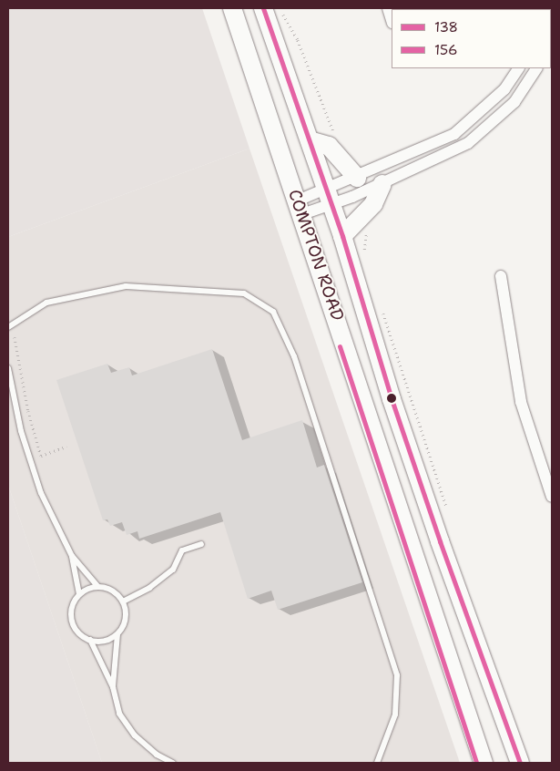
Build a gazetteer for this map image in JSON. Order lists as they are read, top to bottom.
{
  "streets": {
    "main road": ["COMPTON ROAD"]
  },
  "lines": ["transit line 138", "transit line 156"],
  "legend": ["138", "156"]
}
